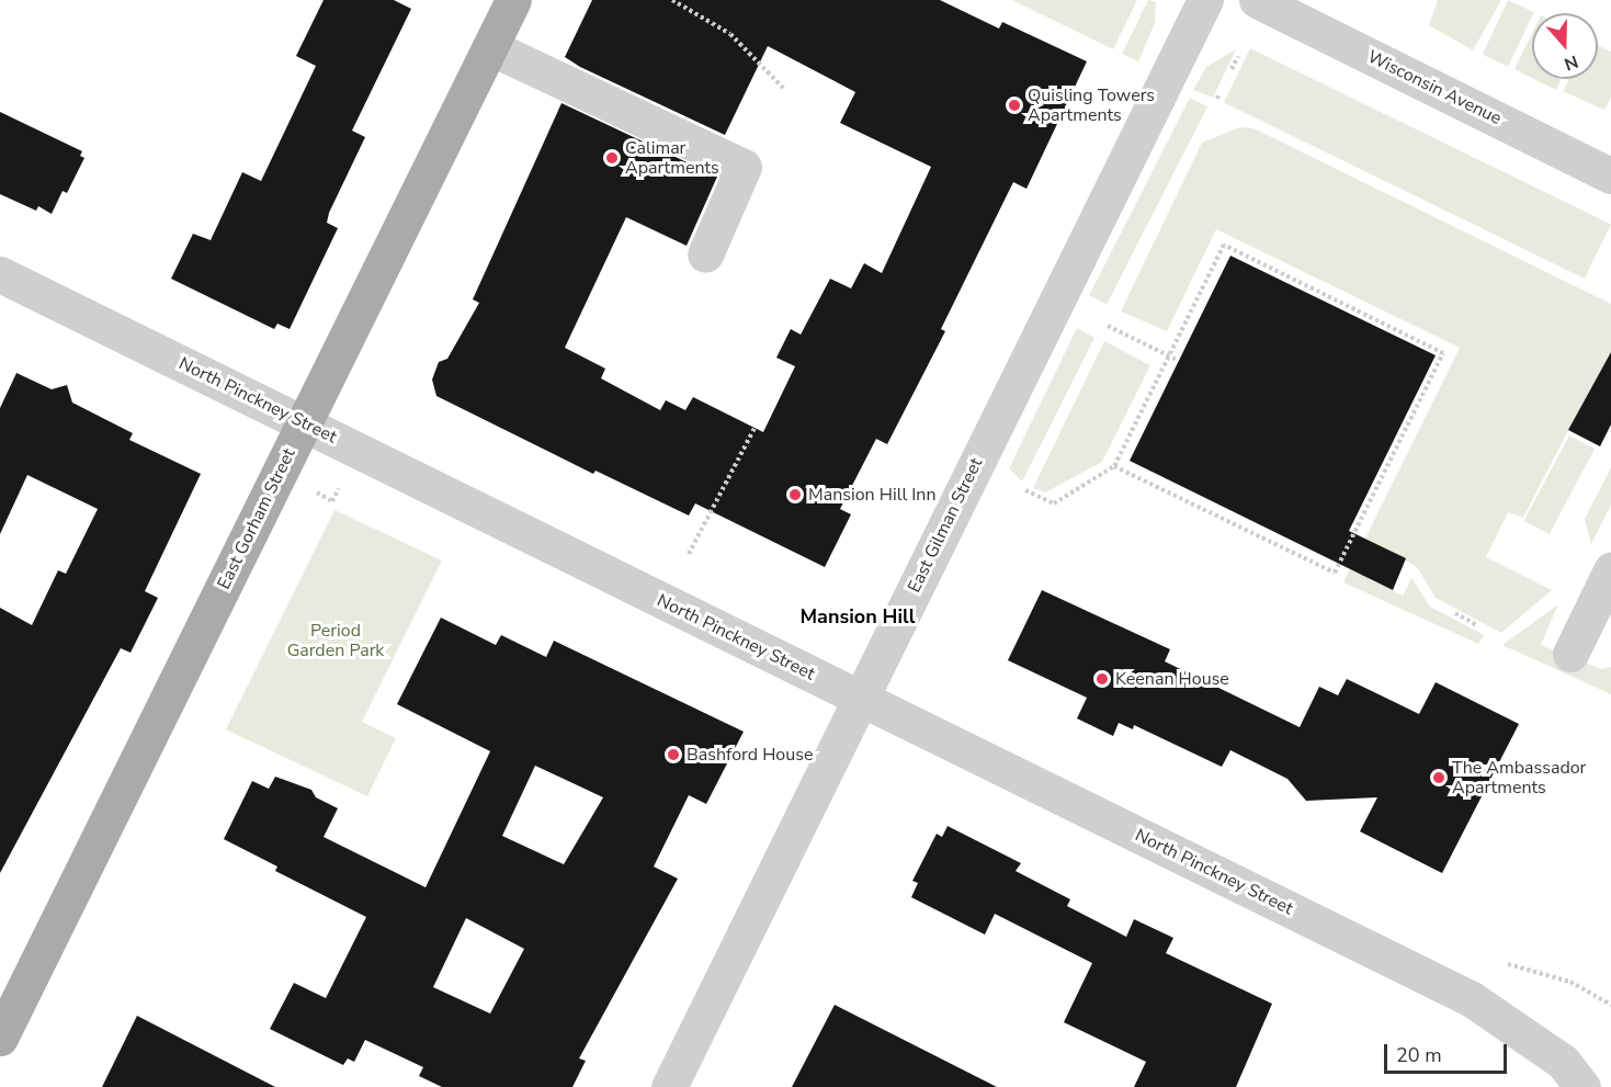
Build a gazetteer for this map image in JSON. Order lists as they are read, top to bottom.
{
  "streets": {
    "main road": ["East Gorham Street"],
    "street": ["Wisconsin Avenue", "North Pinckney Street", "East Gilman Street"]
  },
  "crossings": [
    ["North Pinckney Street", "East Gorham Street"],
    ["North Pinckney Street", "East Gilman Street"]
  ],
  "districts": ["Mansion Hill"],
  "parks": ["Period Garden Park"],
  "places": [
    "Quisling Towers Apartments",
    "Calimar Apartments",
    "Mansion Hill Inn",
    "Keenan House",
    "Bashford House",
    "The Ambassador Apartments"
  ],
  "scale_bar": "20 m",
  "north": "bottom"
}
